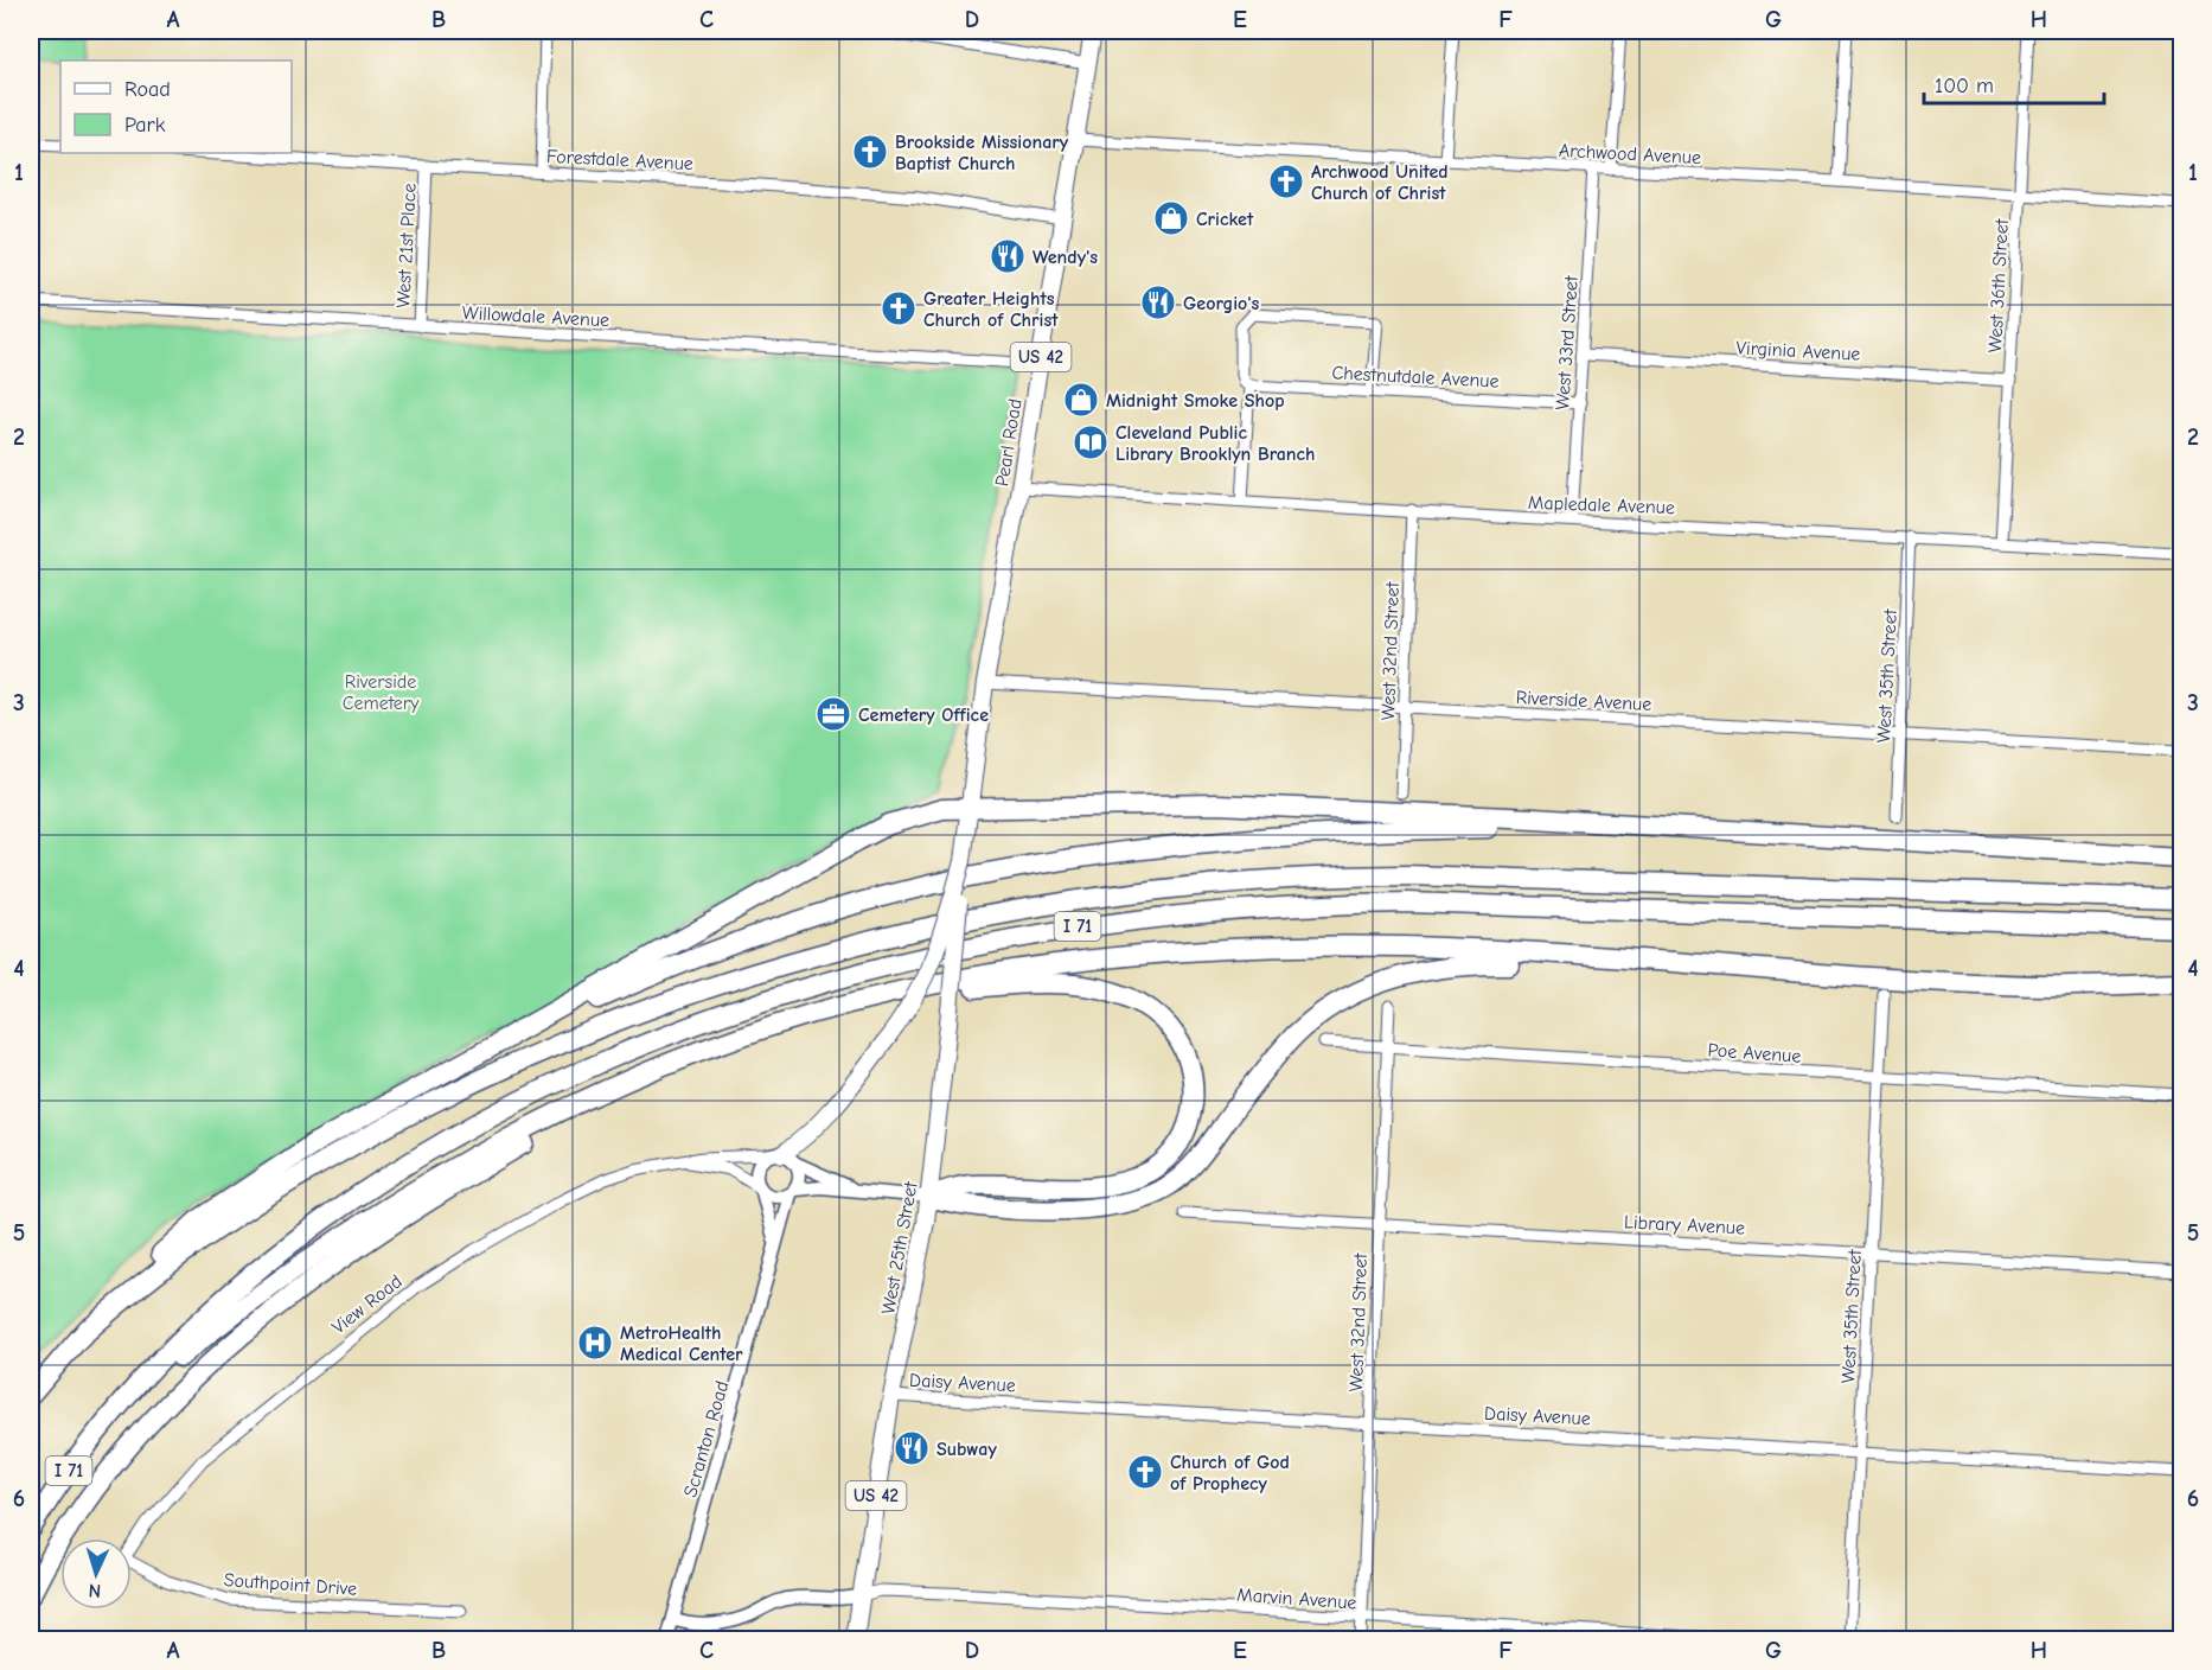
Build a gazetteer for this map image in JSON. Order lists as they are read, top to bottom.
{
  "streets": {
    "highway": ["I 71"],
    "main road": ["US 42", "Pearl Road", "West 25th Street"],
    "street": [
      "Archwood Avenue",
      "Forestdale Avenue",
      "West 21st Place",
      "West 36th Street",
      "Willowdale Avenue",
      "West 33rd Street",
      "Virginia Avenue",
      "Chestnutdale Avenue",
      "Mapledale Avenue",
      "West 32nd Street",
      "West 35th Street",
      "Riverside Avenue",
      "Poe Avenue",
      "Library Avenue",
      "View Road",
      "Daisy Avenue",
      "Scranton Road",
      "Southpoint Drive",
      "Marvin Avenue"
    ]
  },
  "crossings": [
    ["Archwood Avenue", "West 36th Street"],
    ["Archwood Avenue", "West 33rd Street"],
    ["Archwood Avenue", "Pearl Road"],
    ["Forestdale Avenue", "West 21st Place"],
    ["Forestdale Avenue", "Pearl Road"],
    ["West 21st Place", "Willowdale Avenue"],
    ["West 36th Street", "Virginia Avenue"],
    ["West 36th Street", "Mapledale Avenue"],
    ["Willowdale Avenue", "Pearl Road"],
    ["West 33rd Street", "Virginia Avenue"],
    ["West 33rd Street", "Chestnutdale Avenue"],
    ["West 33rd Street", "Mapledale Avenue"],
    ["Pearl Road", "Mapledale Avenue"],
    ["Pearl Road", "Riverside Avenue"],
    ["Pearl Road", "West 25th Street"],
    ["Mapledale Avenue", "West 32nd Street"],
    ["Mapledale Avenue", "West 35th Street"],
    ["West 32nd Street", "Riverside Avenue"],
    ["West 32nd Street", "Poe Avenue"],
    ["West 32nd Street", "Library Avenue"],
    ["West 32nd Street", "Daisy Avenue"],
    ["West 32nd Street", "Marvin Avenue"],
    ["West 35th Street", "Riverside Avenue"],
    ["West 35th Street", "Poe Avenue"],
    ["West 35th Street", "Library Avenue"],
    ["West 35th Street", "Daisy Avenue"],
    ["West 25th Street", "Daisy Avenue"],
    ["West 25th Street", "Marvin Avenue"],
    ["View Road", "Scranton Road"]
  ],
  "parks": ["Riverside Cemetery"],
  "places": {
    "church": [
      "Brookside Missionary Baptist Church",
      "Archwood United Church of Christ",
      "Greater Heights Church of Christ",
      "Church of God of Prophecy"
    ],
    "shop": ["Cricket", "Midnight Smoke Shop"],
    "restaurant": ["Wendy's", "Georgio's", "Subway"],
    "library": ["Cleveland Public Library Brooklyn Branch"],
    "office": ["Cemetery Office"],
    "hospital": ["MetroHealth Medical Center"]
  },
  "legend": ["Road", "Park"],
  "scale_bar": "100 m",
  "north": "bottom",
  "grid": {
    "columns": [
      "A",
      "B",
      "C",
      "D",
      "E",
      "F",
      "G",
      "H"
    ],
    "rows": [
      "1",
      "2",
      "3",
      "4",
      "5",
      "6"
    ]
  }
}
